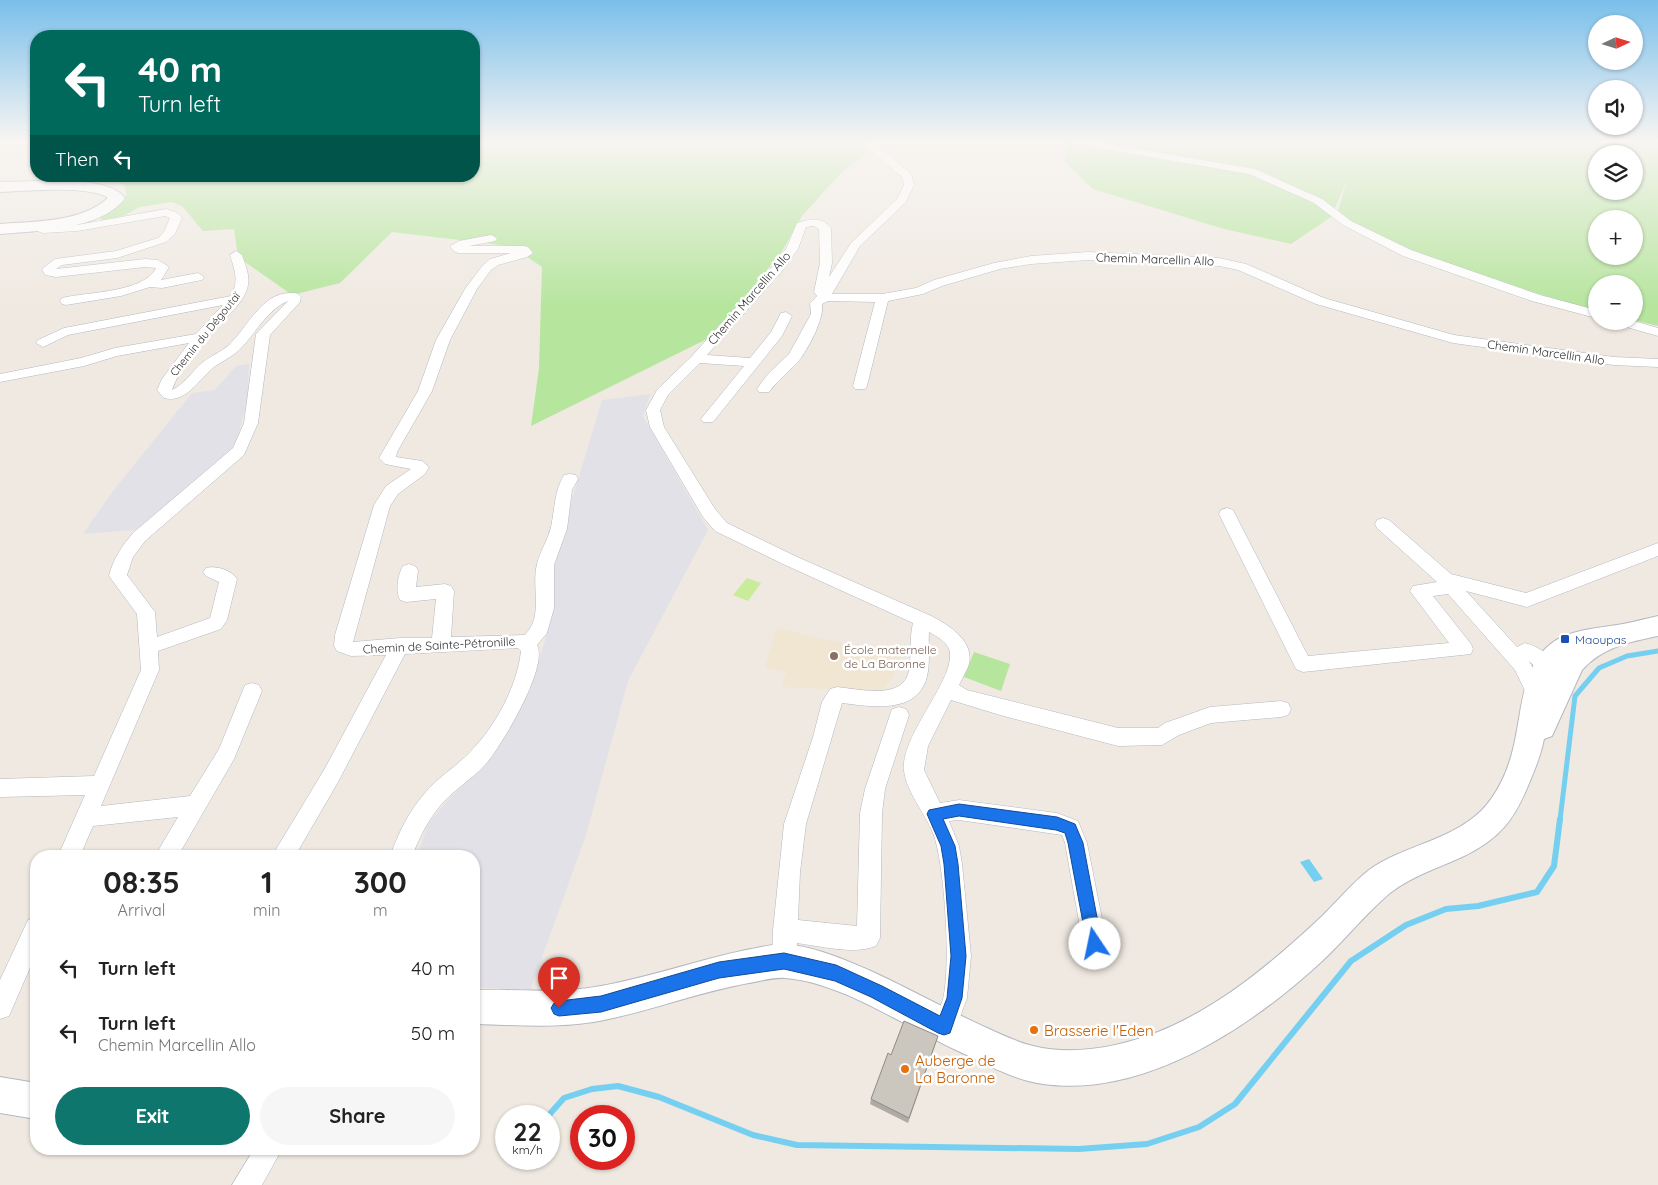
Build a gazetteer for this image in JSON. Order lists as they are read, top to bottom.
{
  "streets": {
    "street": ["Chemin Marcellin Allo", "Chemin du Dégoutaï", "Chemin de Sainte-Pétronille"]
  },
  "places": {
    "transit": ["Maoupas"],
    "other": ["École maternelle de La Baronne", "Brasserie l'Eden", "Auberge de La Baronne"]
  },
  "north": "right",
  "page": {
    "map_buttons": ["+", "−"],
    "turn": ["40 m", "Turn left"],
    "then": "Then",
    "eta": [
      "08:35",
      "Arrival",
      "1",
      "min",
      "300",
      "m"
    ],
    "list": [
      {
        "name": "Turn left",
        "value": "40 m"
      },
      {
        "name": "Turn left",
        "note": "Chemin Marcellin Allo",
        "value": "50 m"
      }
    ],
    "buttons": ["Exit", "Share"],
    "speed": "22 km/h",
    "limit": "30"
  }
}
